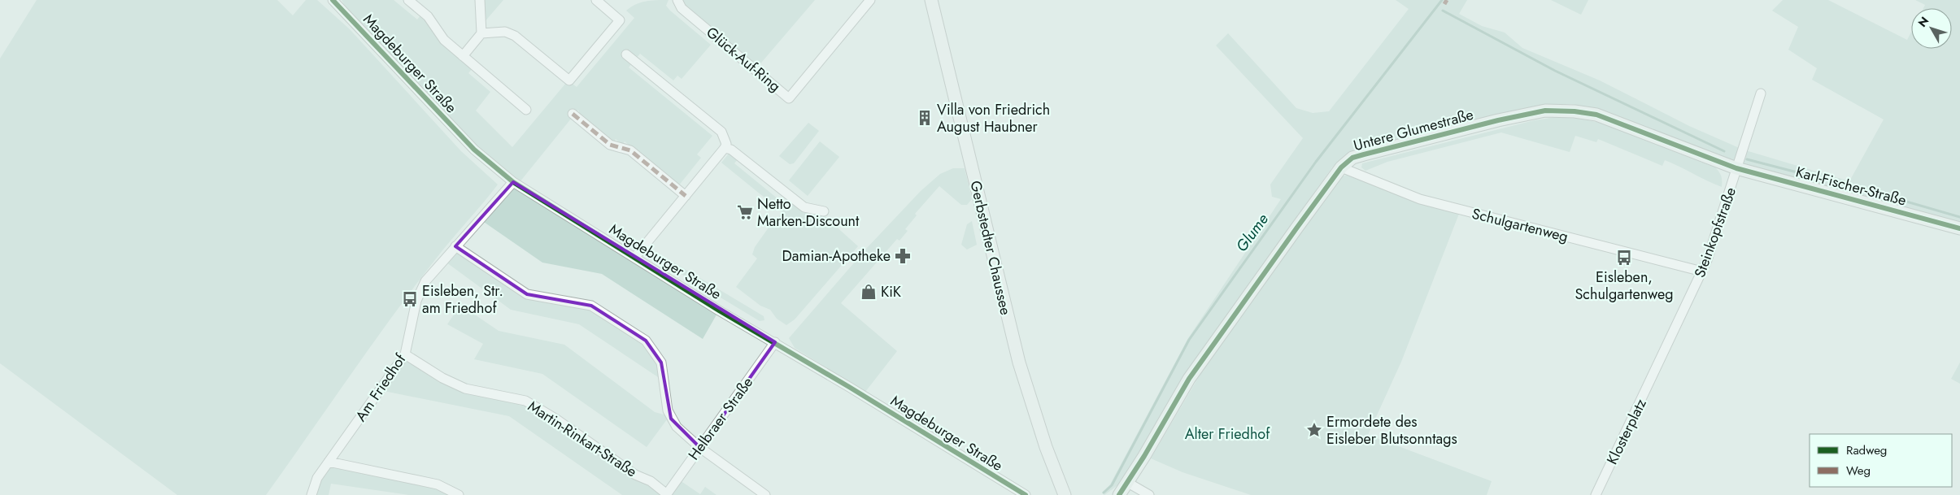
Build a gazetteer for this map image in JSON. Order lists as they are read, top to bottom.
{
  "streets": {
    "street": [
      "Glück-Auf-Ring",
      "Magdeburger Straße",
      "Untere Glumestraße",
      "Karl-Fischer-Straße",
      "Schulgartenweg",
      "Steinkopfstraße",
      "Gerbstedter Chaussee",
      "Am Friedhof",
      "Helbraer Straße",
      "Klosterplatz",
      "Martin-Rinkart-Straße"
    ]
  },
  "crossings": [
    ["Magdeburger Straße", "Am Friedhof"],
    ["Magdeburger Straße", "Helbraer Straße"],
    ["Untere Glumestraße", "Karl-Fischer-Straße"],
    ["Untere Glumestraße", "Schulgartenweg"],
    ["Untere Glumestraße", "Steinkopfstraße"],
    ["Karl-Fischer-Straße", "Steinkopfstraße"],
    ["Schulgartenweg", "Steinkopfstraße"],
    ["Steinkopfstraße", "Klosterplatz"],
    ["Am Friedhof", "Martin-Rinkart-Straße"],
    ["Helbraer Straße", "Martin-Rinkart-Straße"]
  ],
  "water": ["Glume"],
  "parks": ["Alter Friedhof"],
  "places": {
    "building": ["Villa von Friedrich August Haubner"],
    "supermarket": ["Netto Marken-Discount"],
    "pharmacy": ["Damian-Apotheke"],
    "bus stop": ["Eisleben, Schulgartenweg", "Eisleben, Str. am Friedhof"],
    "shop": ["KiK"],
    "place": ["Ermordete des Eisleber Blutsonntags"]
  },
  "legend": ["Radweg", "Weg"],
  "north": "top left"
}
